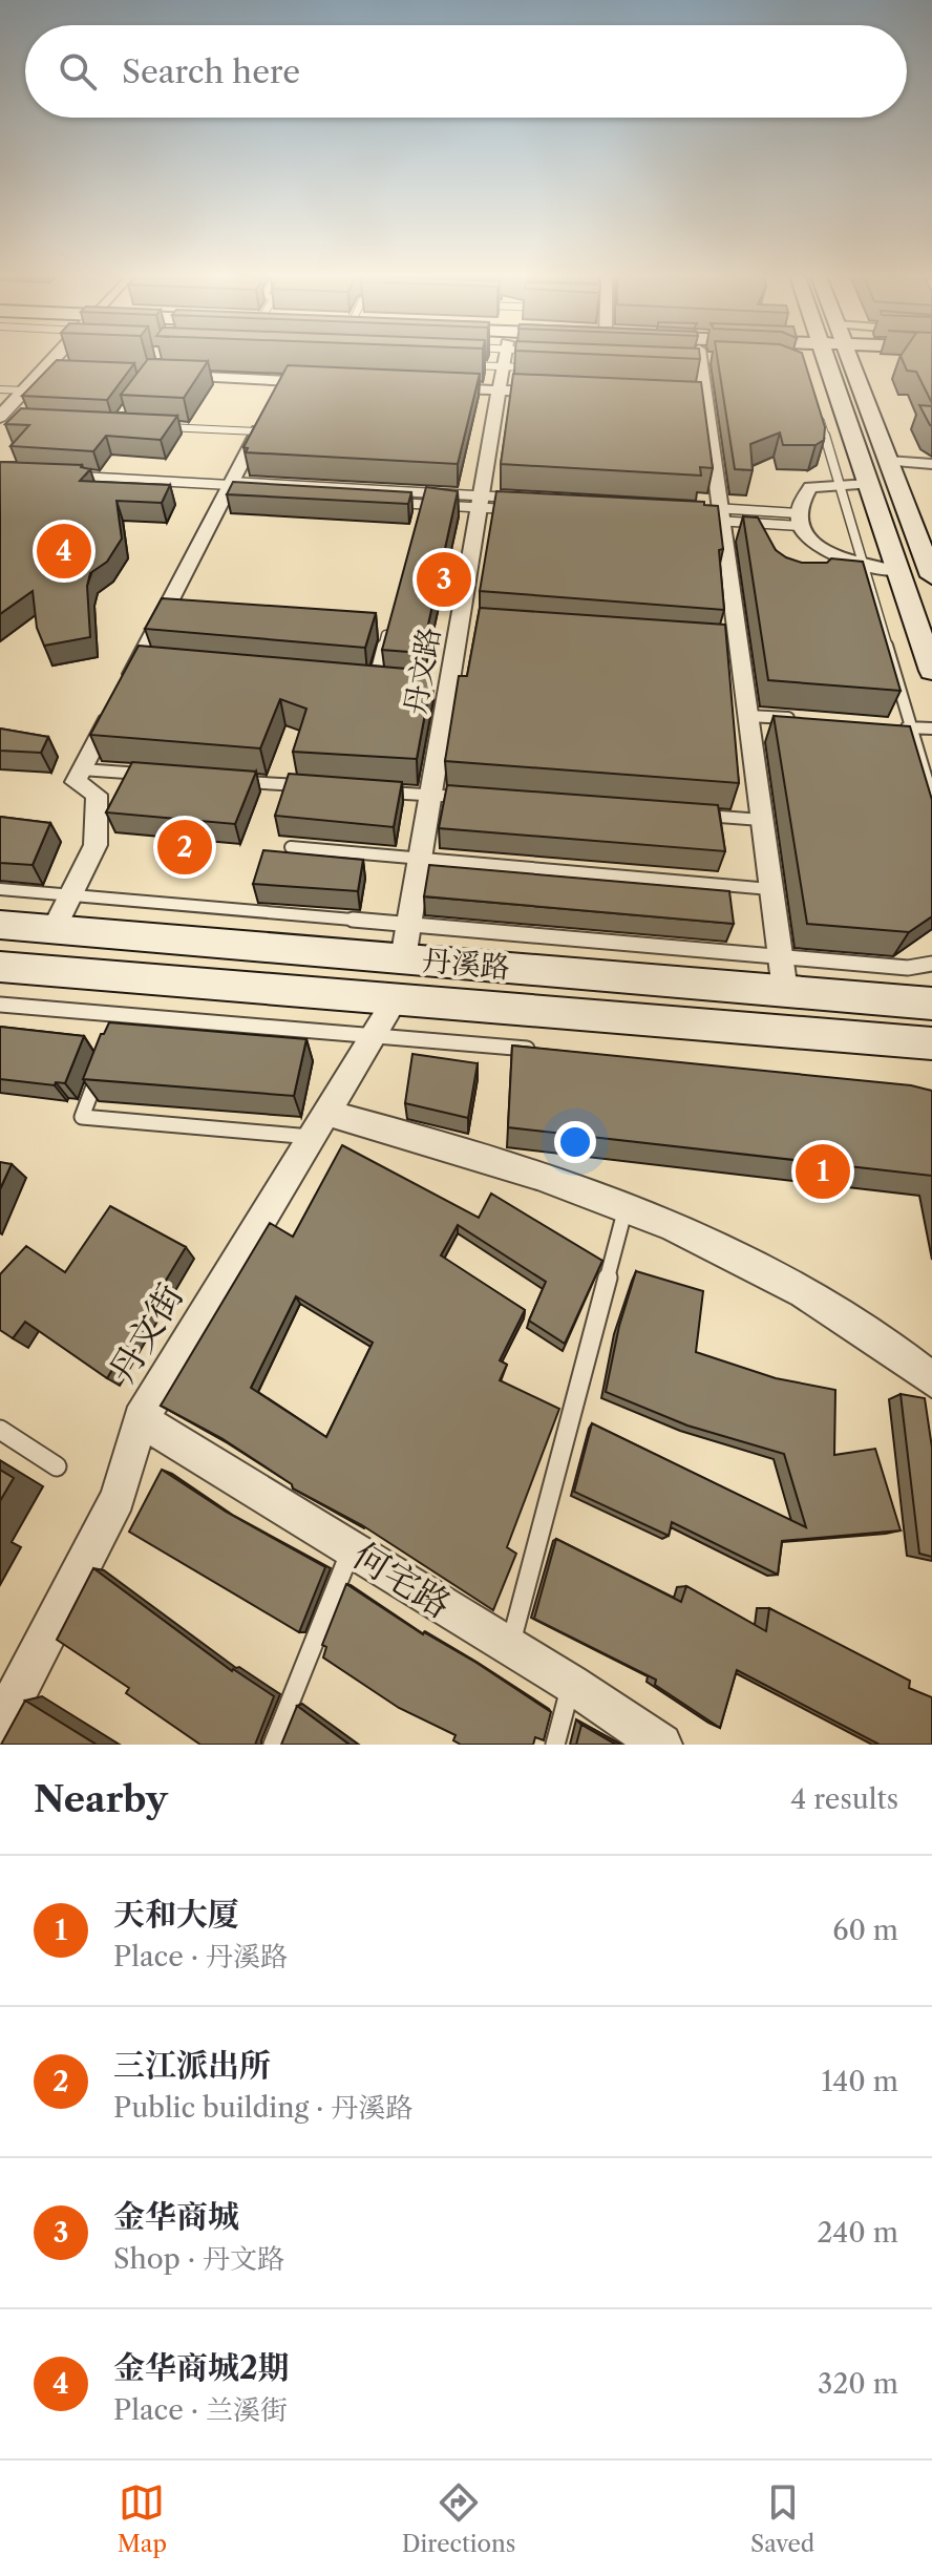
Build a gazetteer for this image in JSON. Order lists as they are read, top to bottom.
{
  "streets": {
    "main road": ["丹溪路"],
    "street": ["丹文路", "丹文街", "何宅路"]
  },
  "crossings": [
    ["丹文路", "丹溪路"],
    ["丹溪路", "丹文街"],
    ["丹文街", "何宅路"]
  ],
  "page": {
    "search": "Search here",
    "pins": [
      "4",
      "3",
      "2",
      "1"
    ],
    "heading": ["Nearby", "4 results"],
    "list": [
      {
        "mark": "1",
        "name": "天和大厦",
        "note": "Place · 丹溪路",
        "value": "60 m"
      },
      {
        "mark": "2",
        "name": "三江派出所",
        "note": "Public building · 丹溪路",
        "value": "140 m"
      },
      {
        "mark": "3",
        "name": "金华商城",
        "note": "Shop · 丹文路",
        "value": "240 m"
      },
      {
        "mark": "4",
        "name": "金华商城2期",
        "note": "Place · 兰溪街",
        "value": "320 m"
      }
    ],
    "nav": ["Map", "Directions", "Saved"]
  }
}
